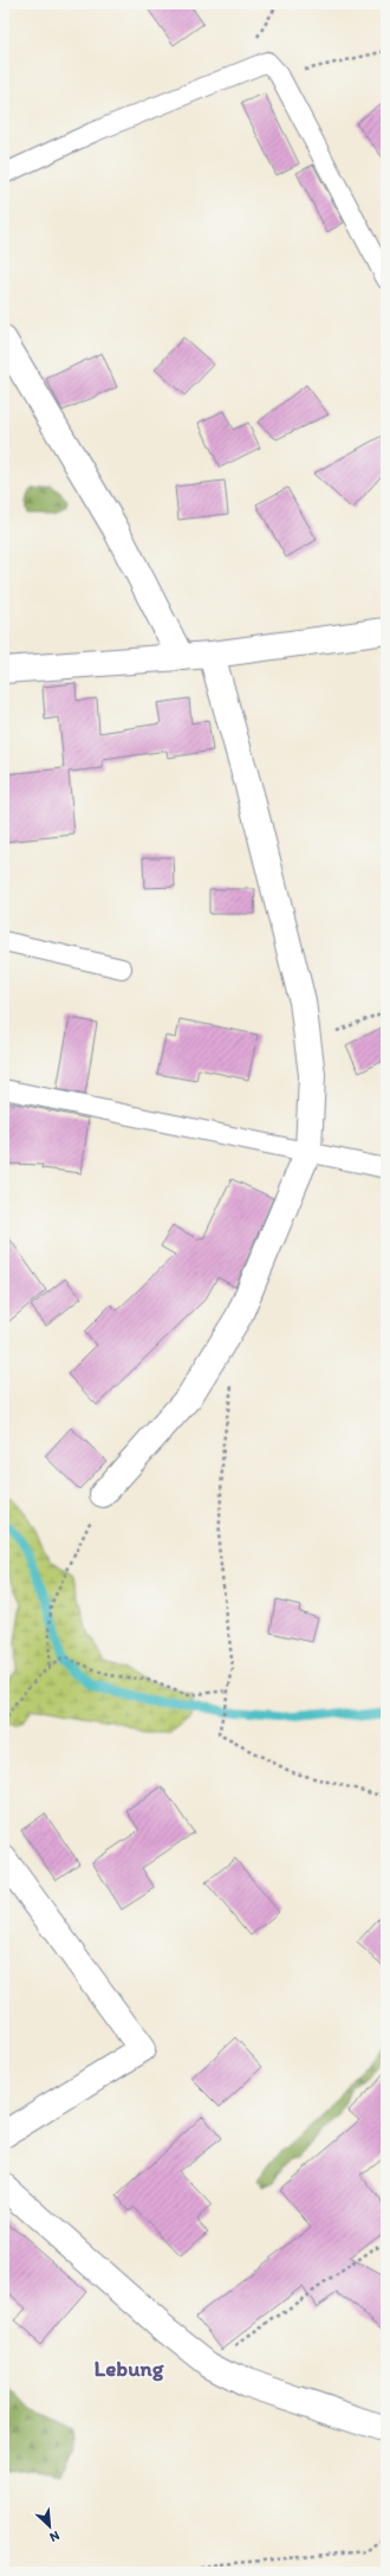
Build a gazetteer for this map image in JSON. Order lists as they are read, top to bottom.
{
  "districts": ["Lebung"],
  "north": "bottom right"
}
